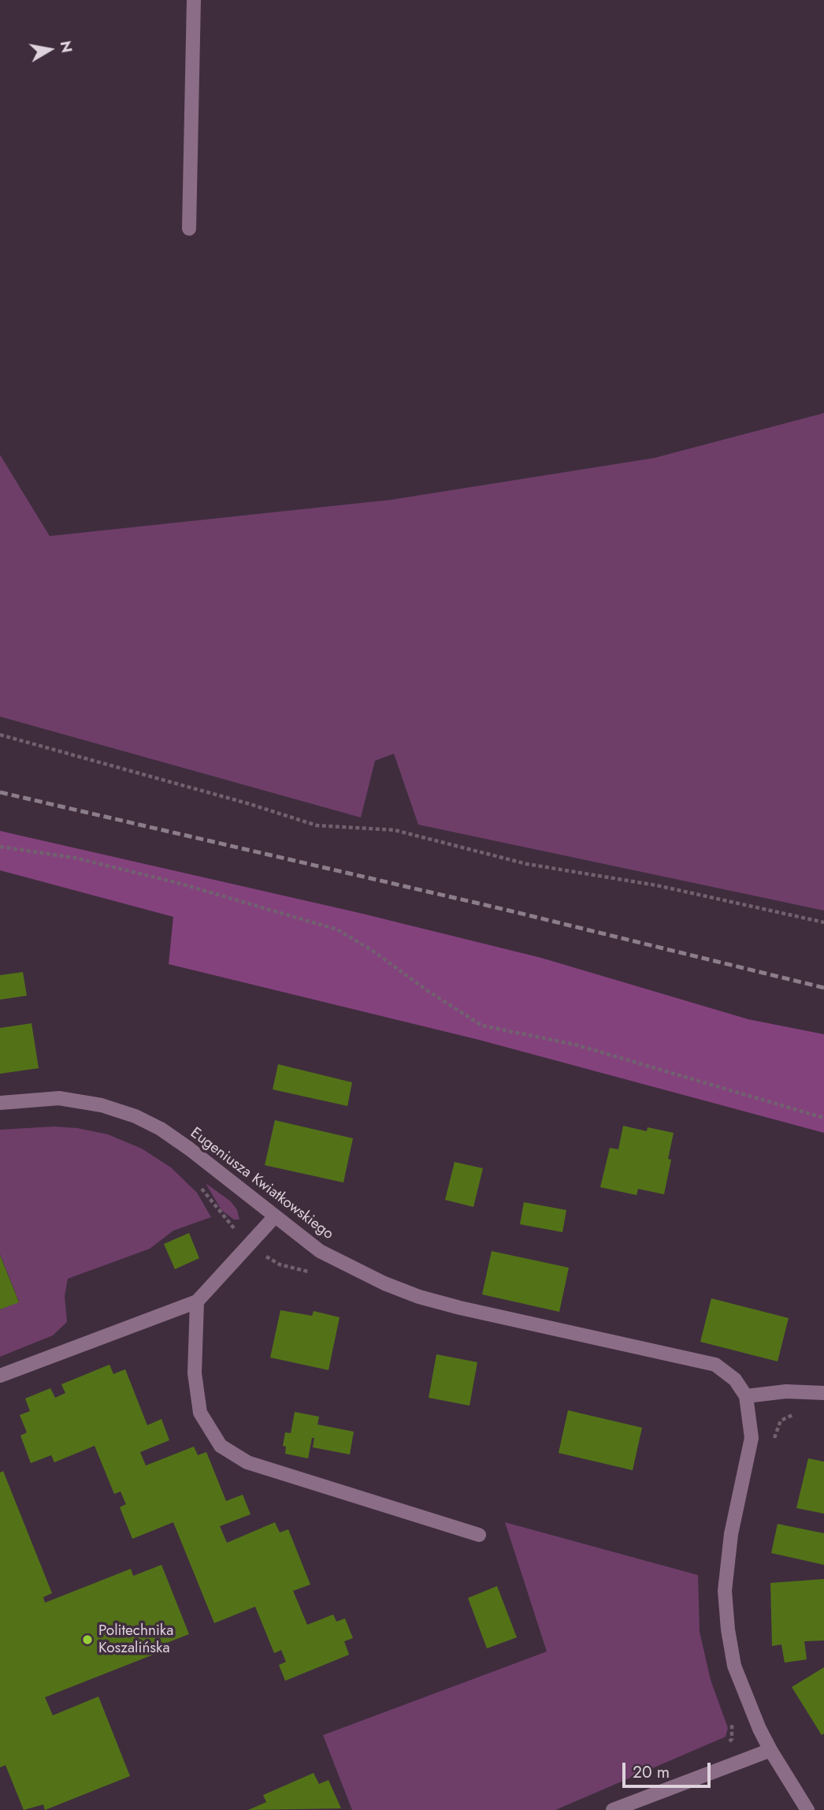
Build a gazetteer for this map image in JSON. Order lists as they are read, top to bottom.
{
  "streets": {
    "street": ["Eugeniusza Kwiatkowskiego"]
  },
  "places": ["Politechnika Koszalińska"],
  "scale_bar": "20 m",
  "north": "right"
}
